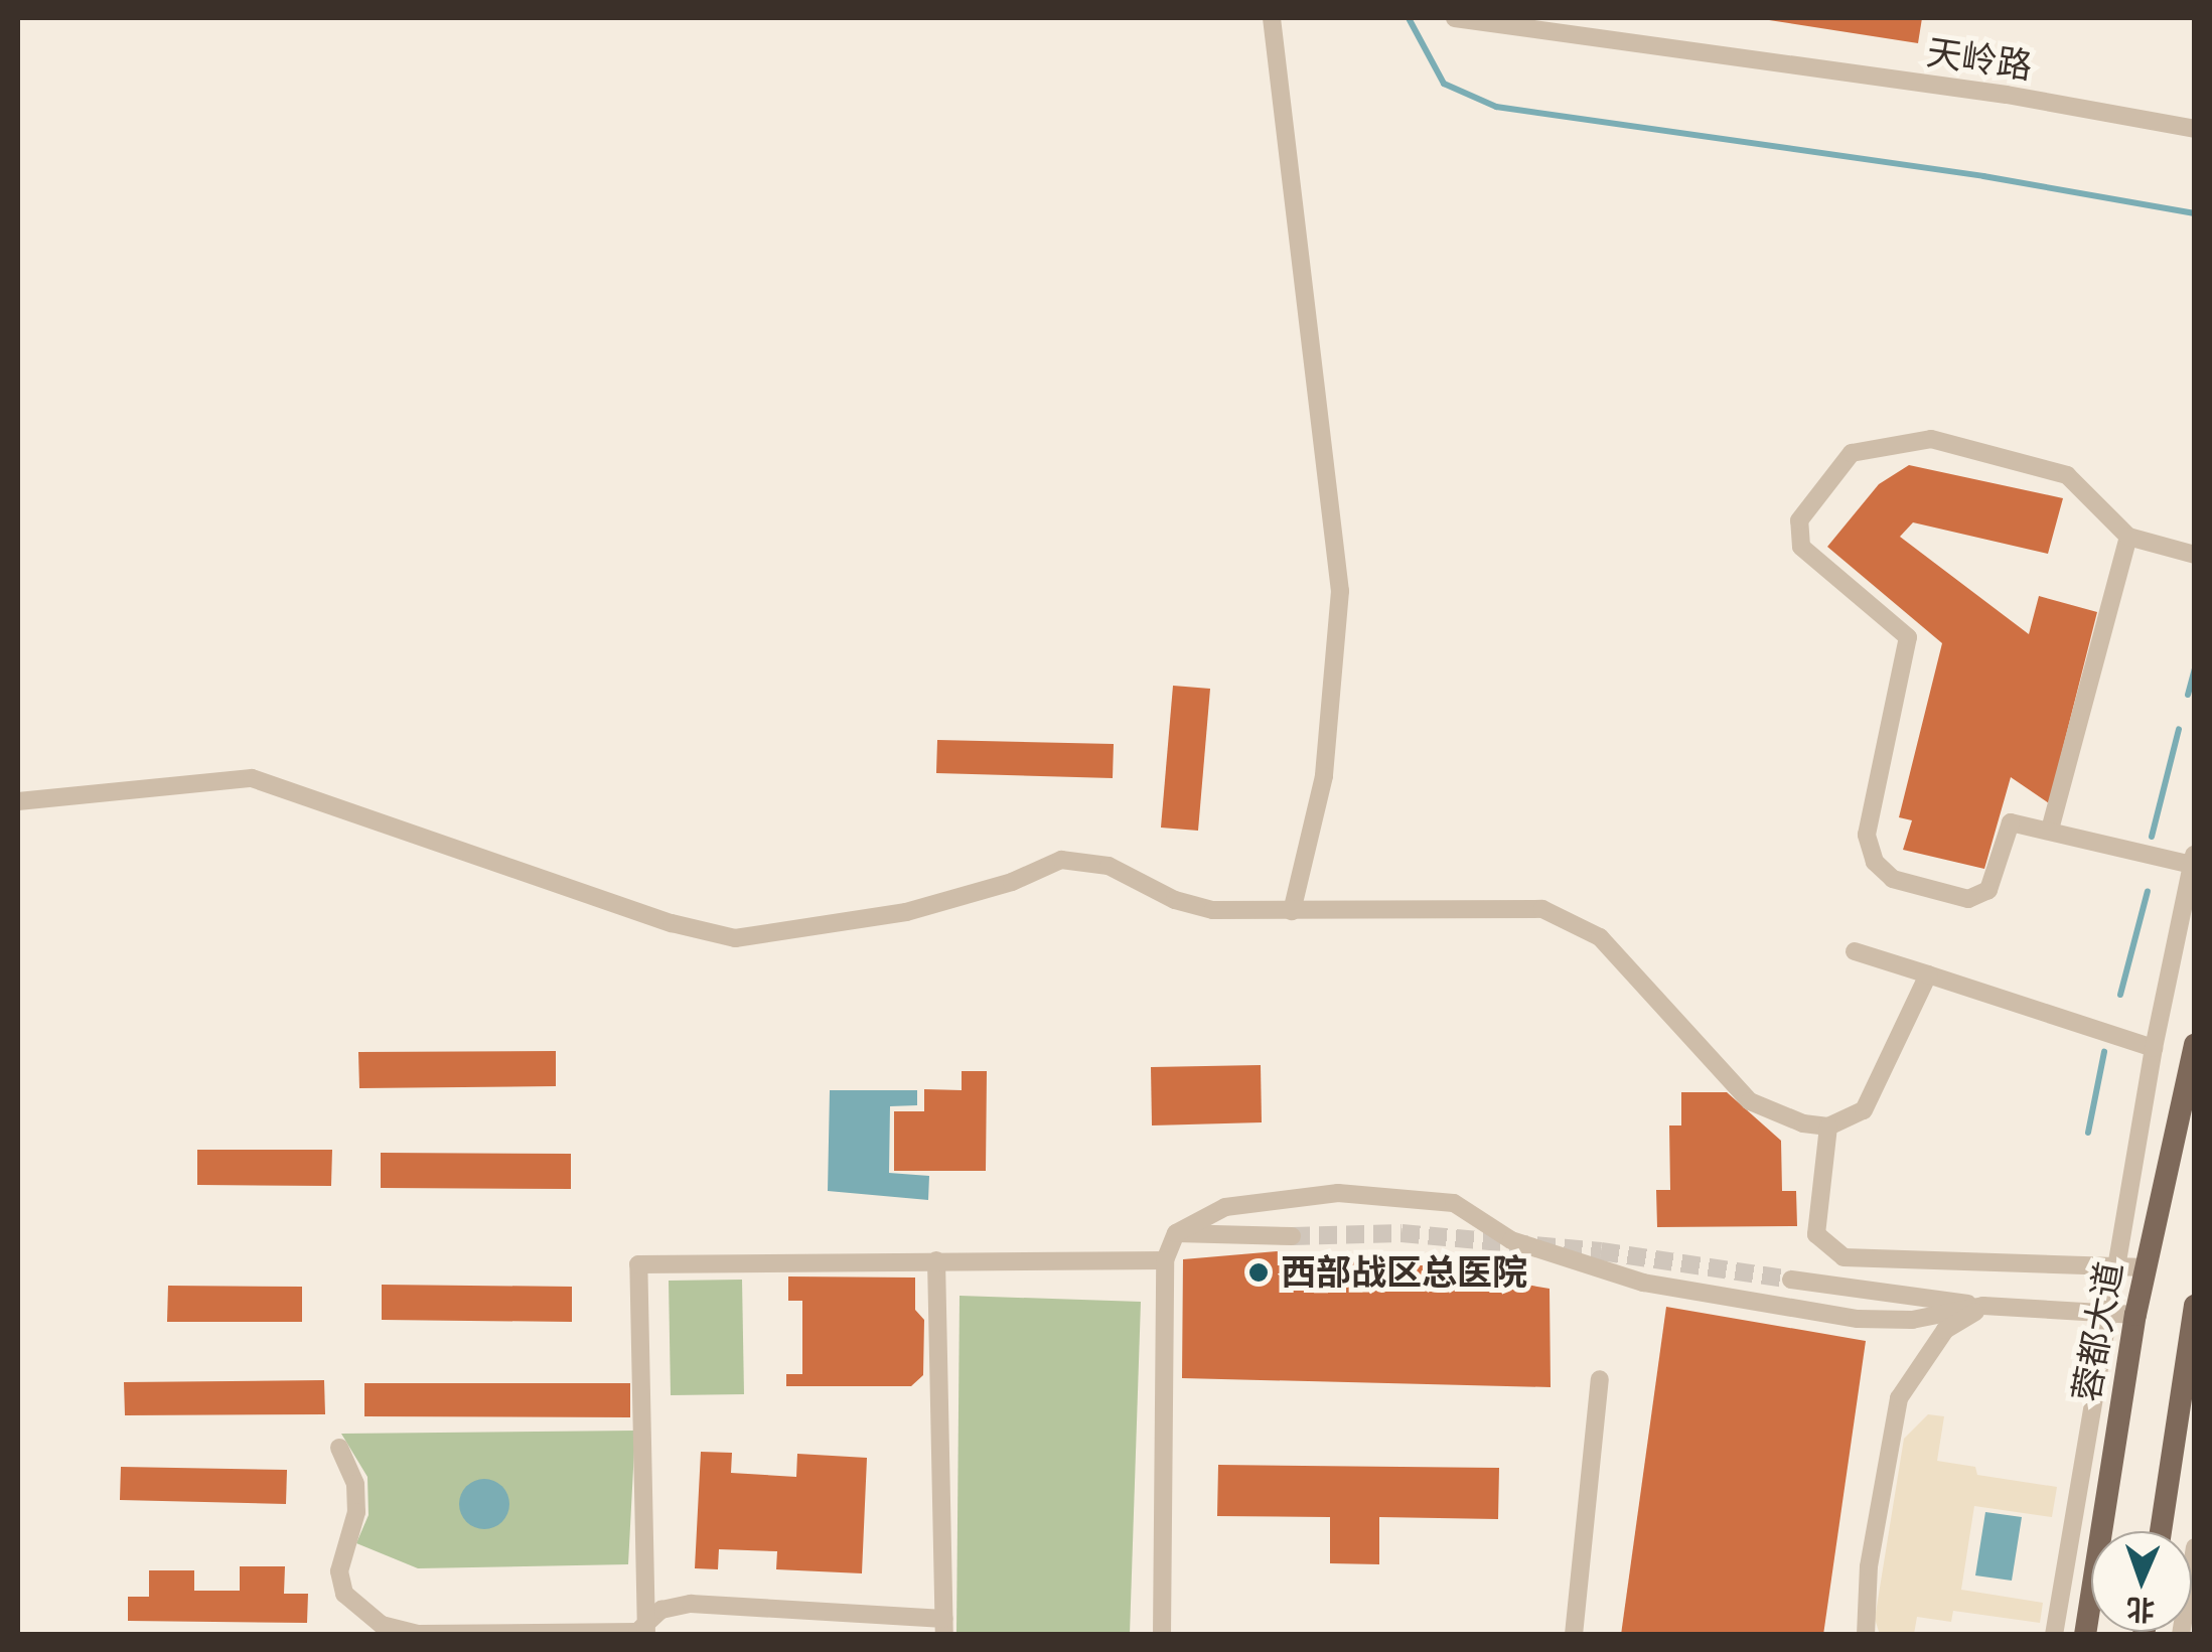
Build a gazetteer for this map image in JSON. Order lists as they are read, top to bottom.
{
  "streets": {
    "main road": ["蓉都大道"],
    "street": ["天岭路"]
  },
  "places": ["西部战区总医院"],
  "north": "bottom"
}
